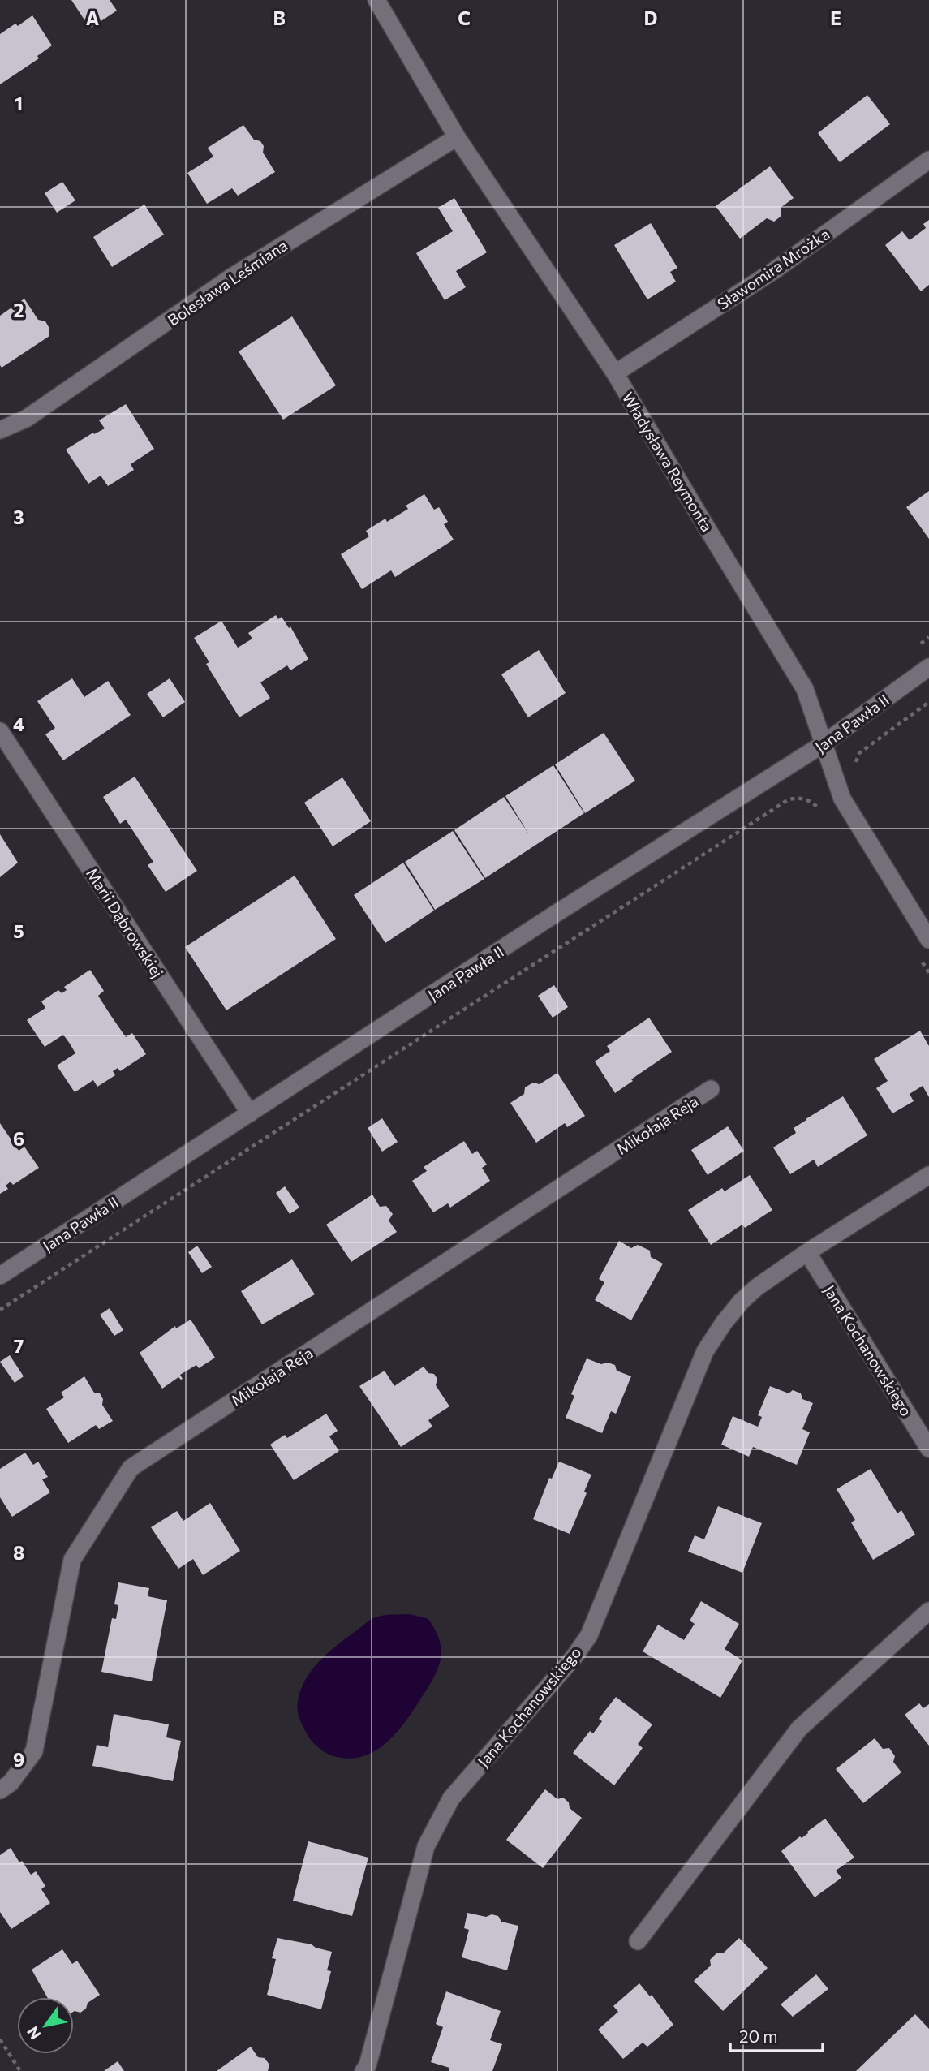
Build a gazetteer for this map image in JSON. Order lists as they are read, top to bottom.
{
  "streets": {
    "street": [
      "Sławomira Mrożka",
      "Bolesława Leśmiana",
      "Władysława Reymonta",
      "Jana Pawła II",
      "Marii Dąbrowskiej",
      "Mikołaja Reja",
      "Jana Kochanowskiego"
    ]
  },
  "crossings": [
    ["Sławomira Mrożka", "Władysława Reymonta"],
    ["Bolesława Leśmiana", "Władysława Reymonta"],
    ["Władysława Reymonta", "Jana Pawła II"],
    ["Jana Pawła II", "Marii Dąbrowskiej"]
  ],
  "scale_bar": "20 m",
  "north": "bottom left",
  "grid": {
    "columns": [
      "A",
      "B",
      "C",
      "D",
      "E"
    ],
    "rows": [
      "1",
      "2",
      "3",
      "4",
      "5",
      "6",
      "7",
      "8",
      "9"
    ]
  }
}
